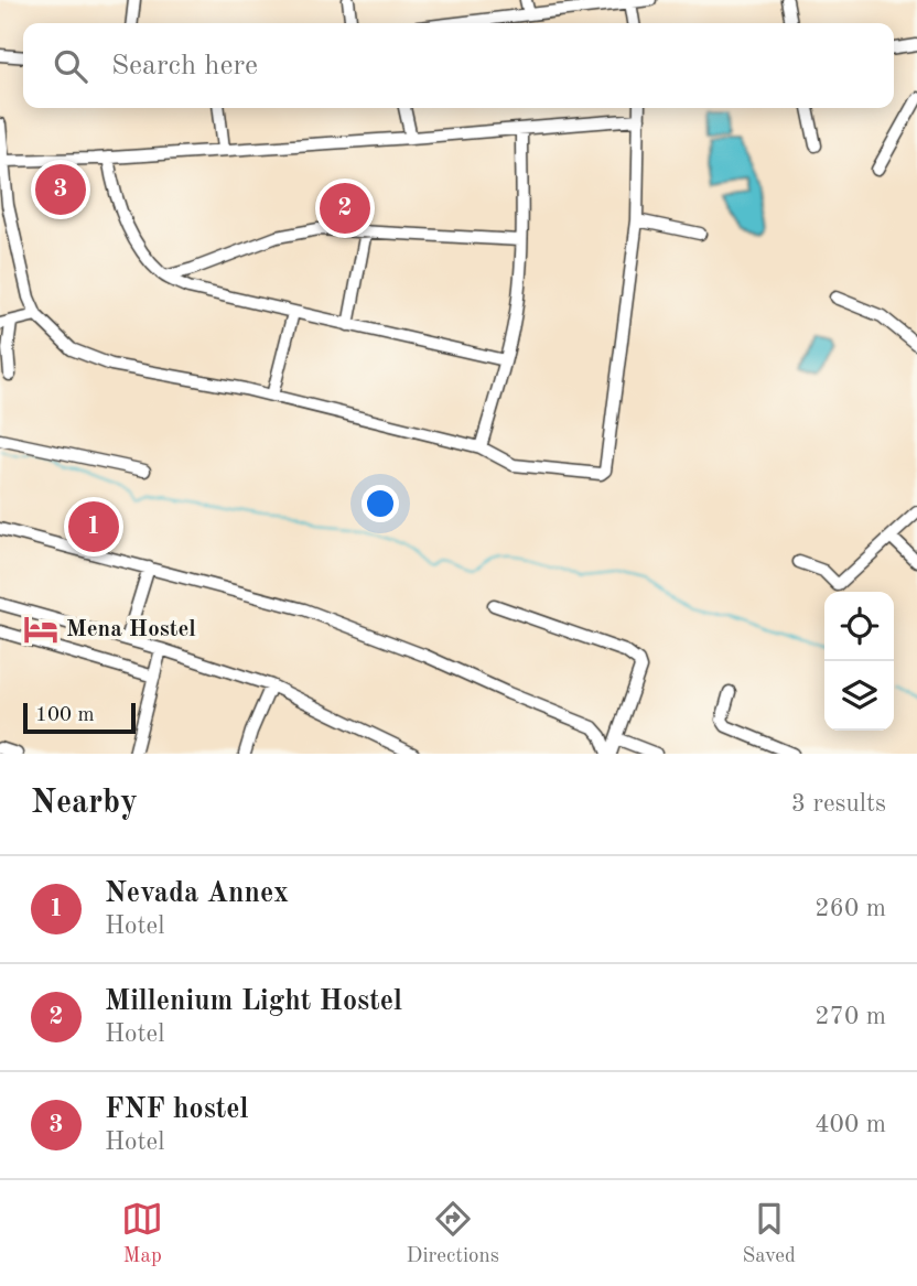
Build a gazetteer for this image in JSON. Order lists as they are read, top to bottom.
{
  "places": {
    "hotel": ["Mena Hostel"]
  },
  "scale_bar": "100 m",
  "page": {
    "search": "Search here",
    "pins": ["3", "2", "1"],
    "scale": "100 m",
    "heading": ["Nearby", "3 results"],
    "list": [
      {
        "mark": "1",
        "name": "Nevada Annex",
        "note": "Hotel",
        "value": "260 m"
      },
      {
        "mark": "2",
        "name": "Millenium Light Hostel",
        "note": "Hotel",
        "value": "270 m"
      },
      {
        "mark": "3",
        "name": "FNF hostel",
        "note": "Hotel",
        "value": "400 m"
      }
    ],
    "nav": ["Map", "Directions", "Saved"]
  }
}
